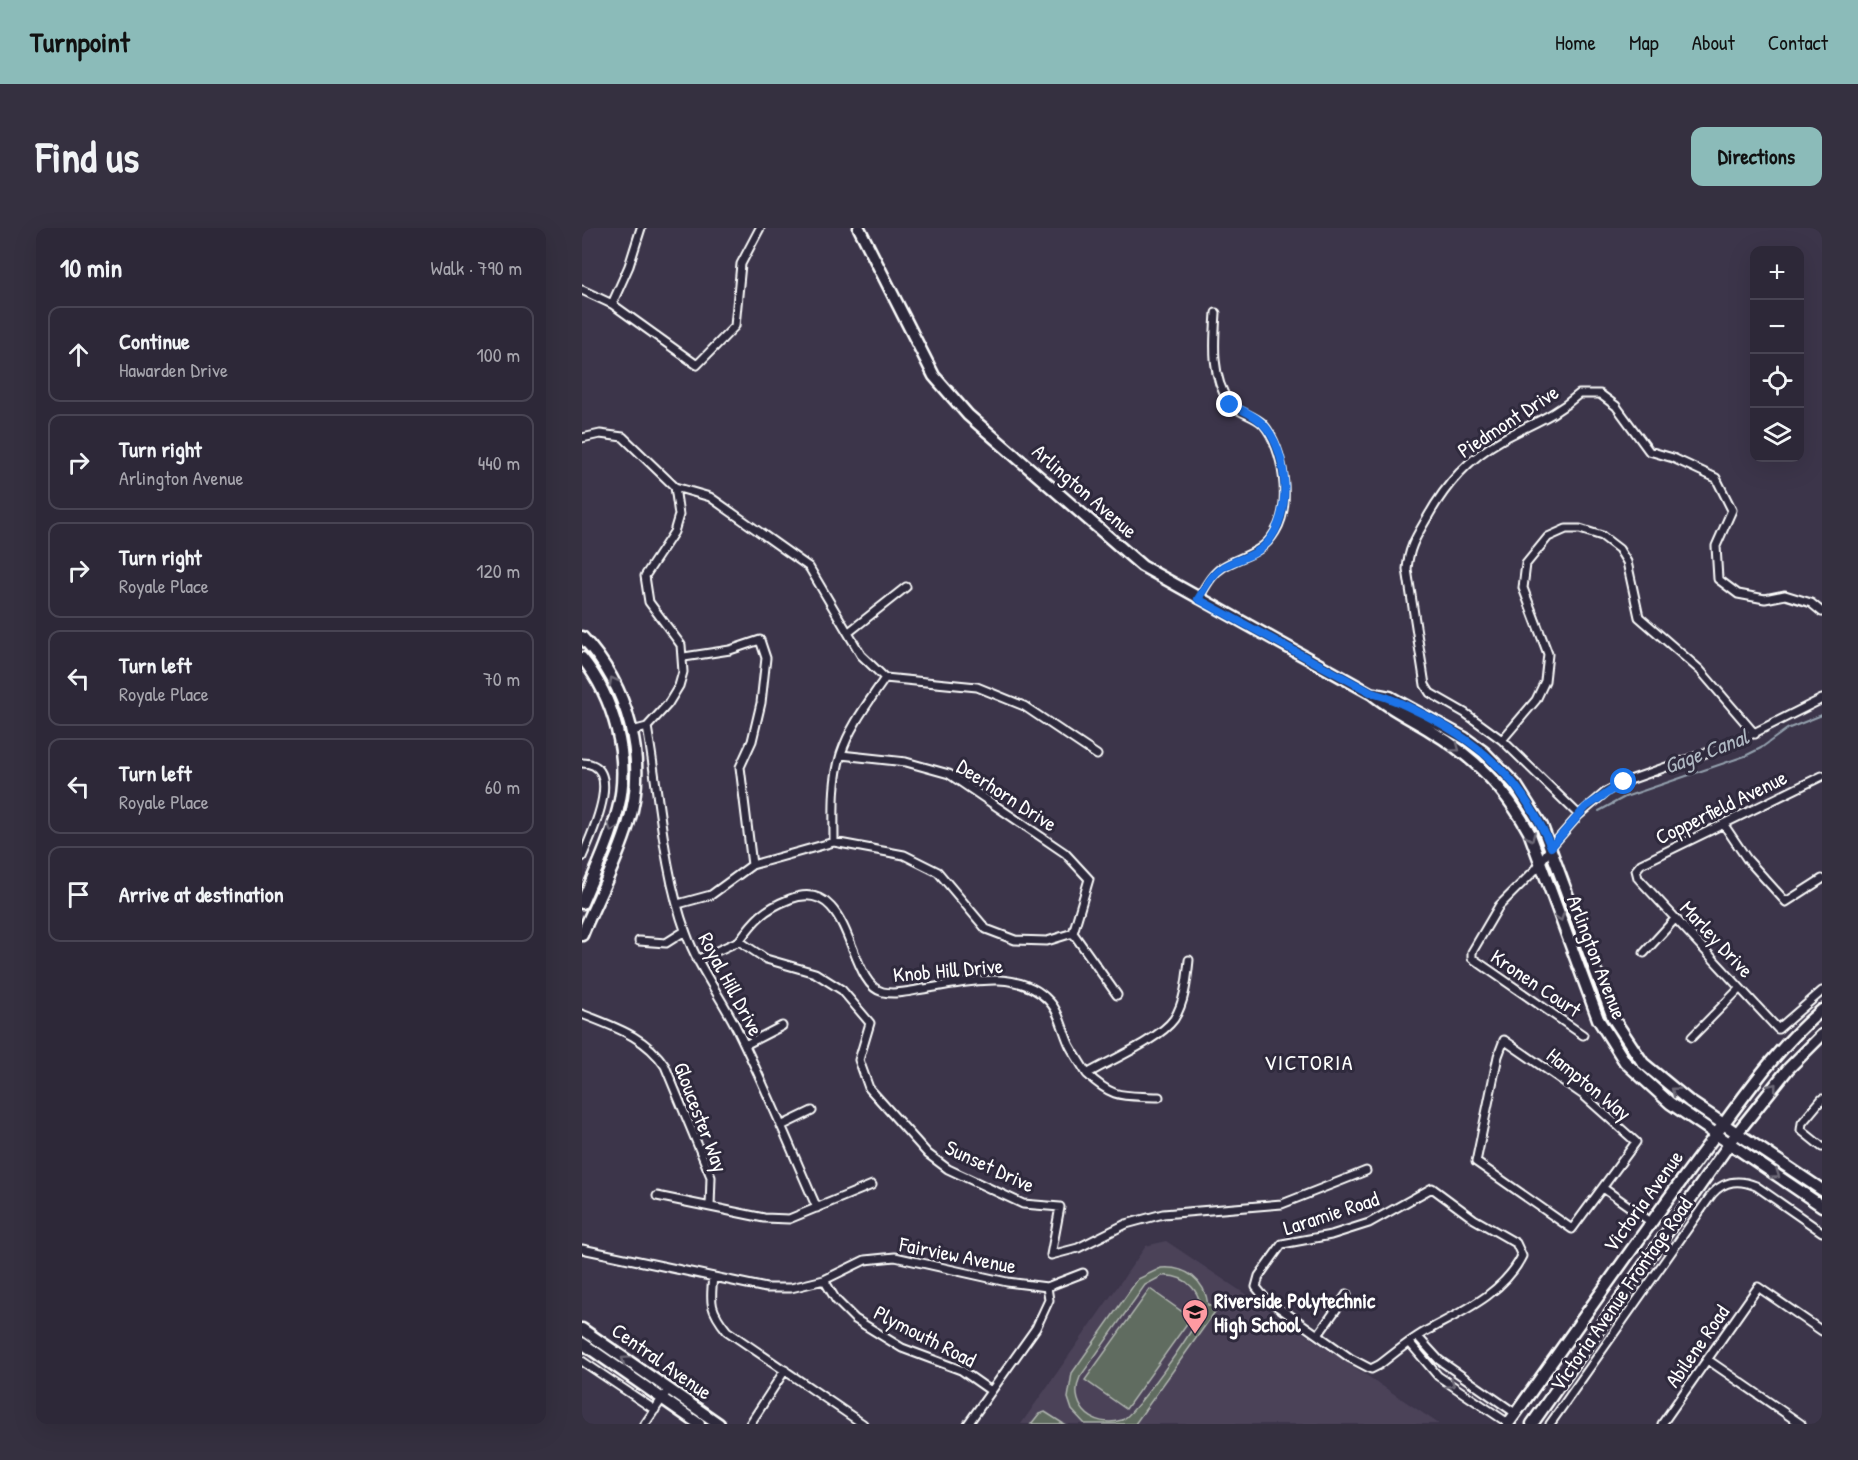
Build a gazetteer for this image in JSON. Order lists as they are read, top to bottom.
{
  "streets": {
    "main road": ["Arlington Avenue", "Victoria Avenue", "Central Avenue"],
    "street": [
      "Piedmont Drive",
      "Deerhorn Drive",
      "Copperfield Avenue",
      "Marley Drive",
      "Knob Hill Drive",
      "Kronen Court",
      "Royal Hill Drive",
      "Hampton Way",
      "Gloucester Way",
      "Sunset Drive",
      "Laramie Road",
      "Fairview Avenue",
      "Victoria Avenue Frontage Road",
      "Plymouth Road",
      "Abilene Road"
    ]
  },
  "crossings": [
    ["Arlington Avenue", "Kronen Court"],
    ["Arlington Avenue", "Victoria Avenue"],
    ["Copperfield Avenue", "Marley Drive"],
    ["Knob Hill Drive", "Sunset Drive"],
    ["Fairview Avenue", "Plymouth Road"]
  ],
  "districts": ["VICTORIA"],
  "water": ["Gage Canal"],
  "places": {
    "school or university": ["Riverside Polytechnic High School"]
  },
  "page": {
    "header": "Turnpoint",
    "nav": [
      "Home",
      "Map",
      "About",
      "Contact"
    ],
    "buttons": "Directions",
    "title": "Find us",
    "heading": ["10 min", "Walk · 790 m"],
    "map_buttons": ["+", "−"],
    "list": [
      ["Continue", "Hawarden Drive", "100 m"],
      ["Turn right", "Arlington Avenue", "440 m"],
      ["Turn right", "Royale Place", "120 m"],
      ["Turn left", "Royale Place", "70 m"],
      ["Turn left", "Royale Place", "60 m"],
      "Arrive at destination"
    ]
  }
}
